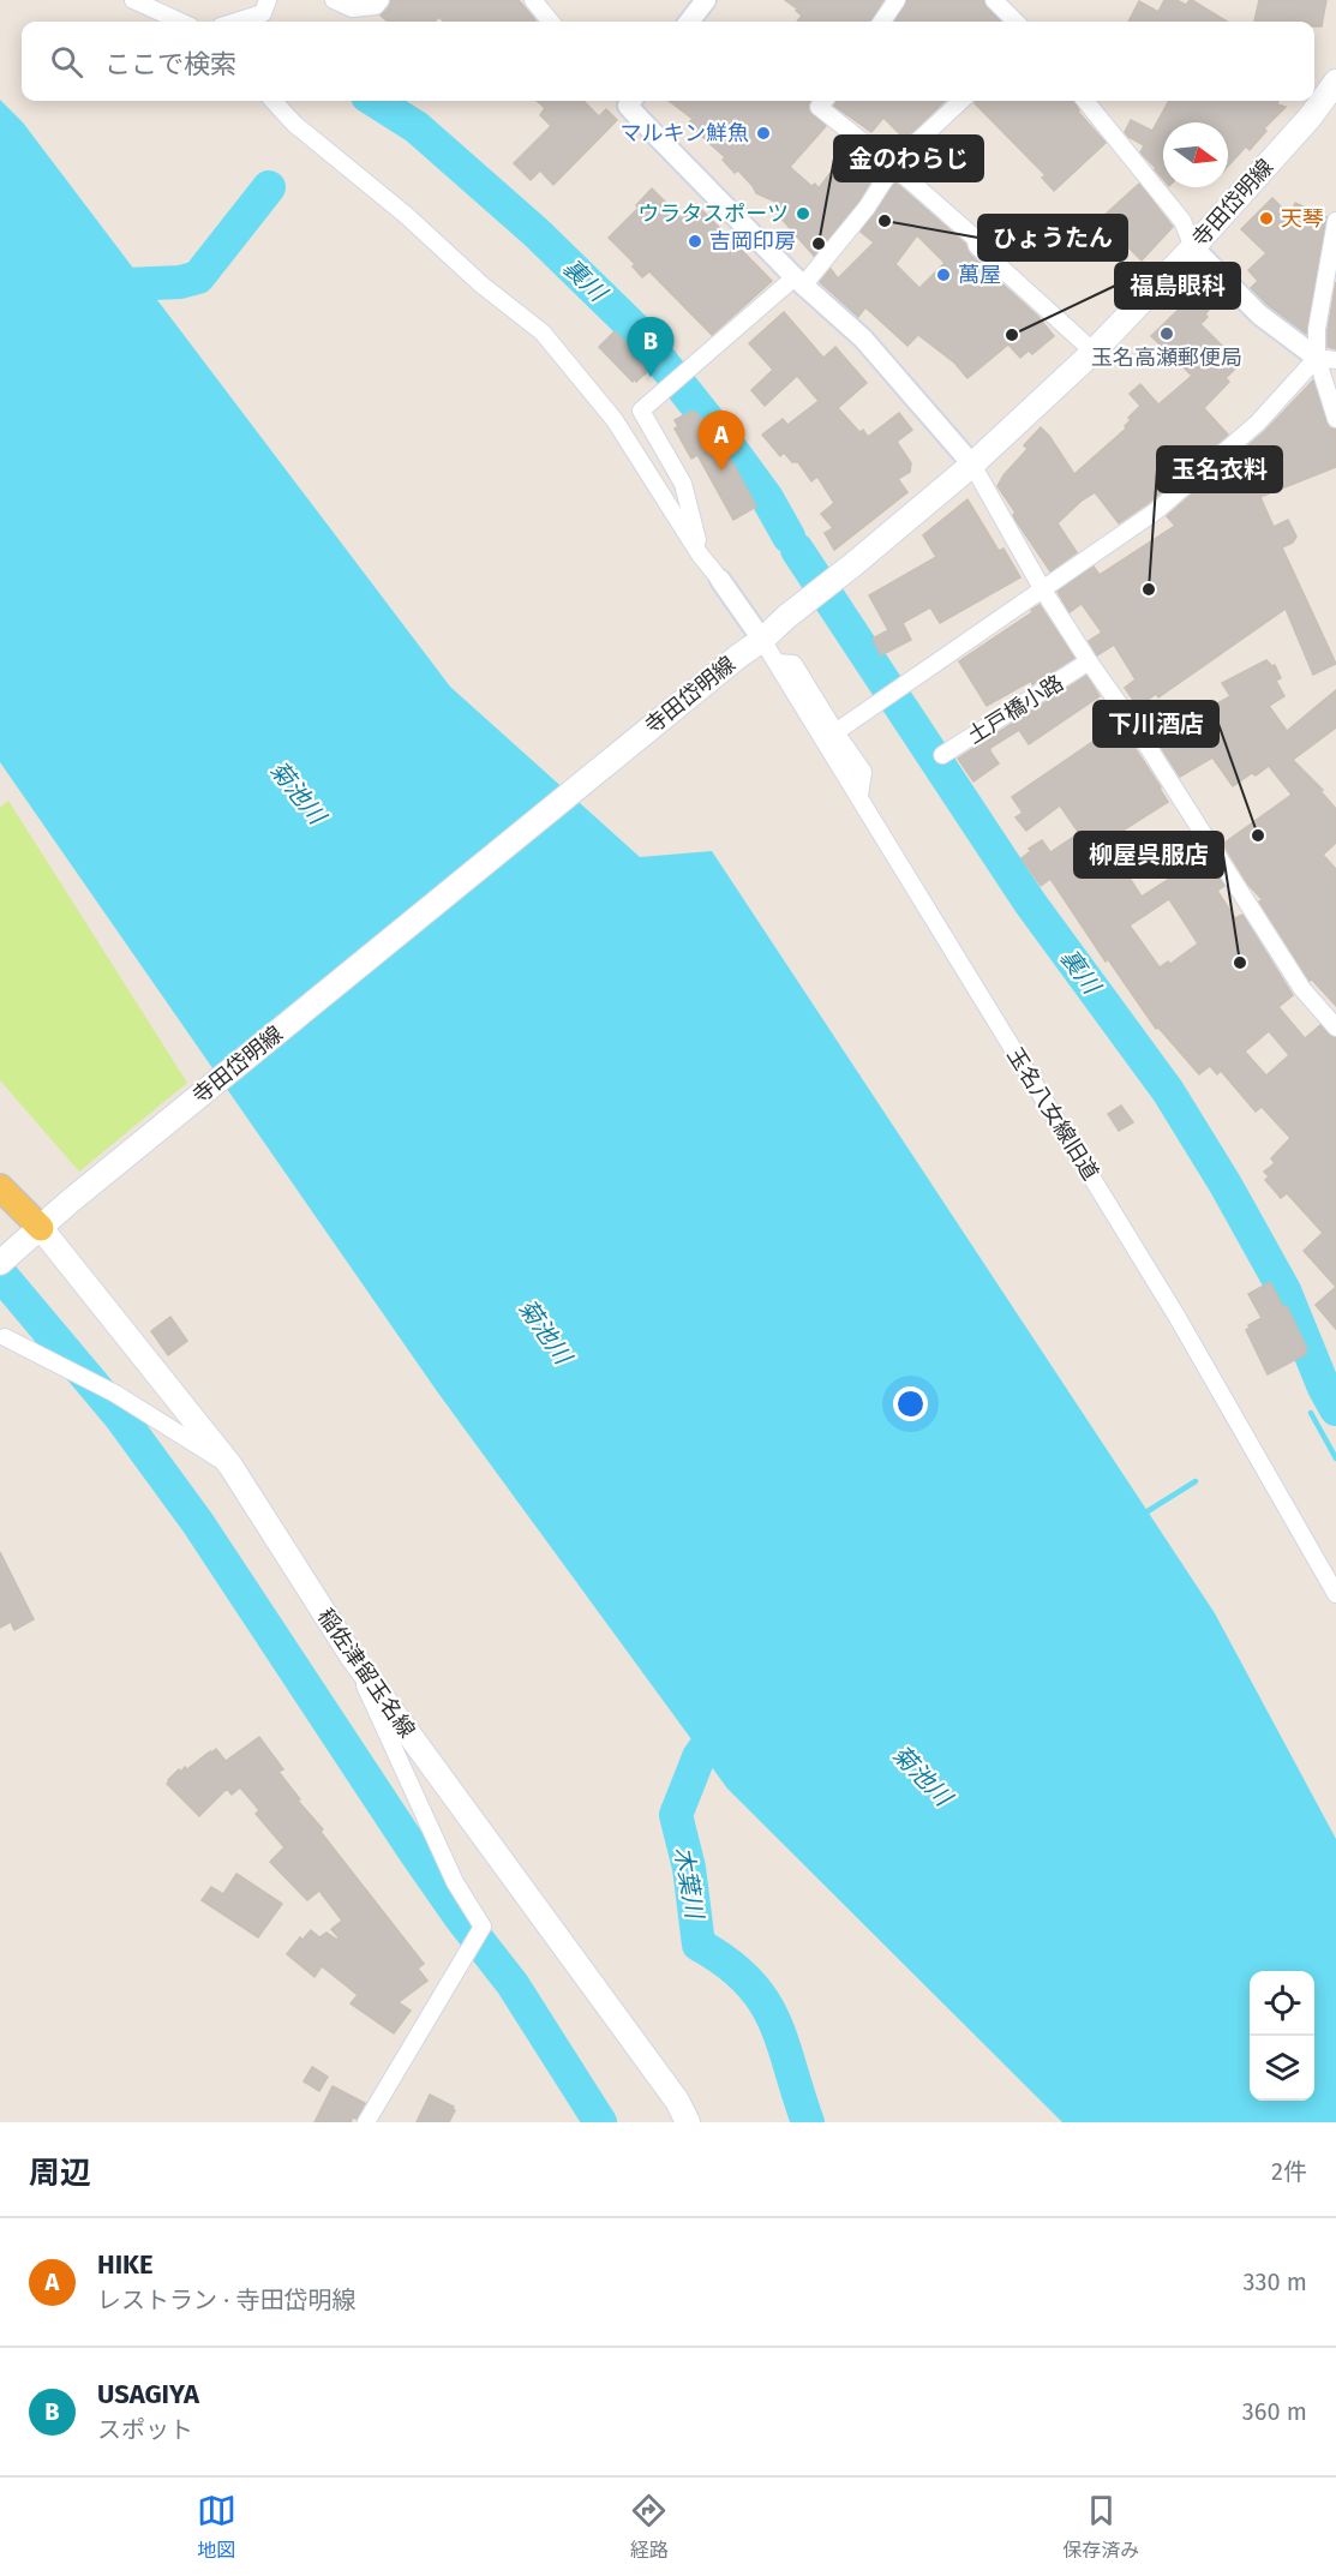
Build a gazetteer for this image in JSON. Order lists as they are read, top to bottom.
{
  "streets": {
    "main road": ["寺田岱明線", "稲佐津留玉名線"],
    "street": ["土戸橋小路", "玉名八女線旧道"]
  },
  "crossings": [
    ["寺田岱明線", "玉名八女線旧道"],
    ["寺田岱明線", "稲佐津留玉名線"]
  ],
  "water": ["裏川", "菊池川", "木葉川"],
  "places": [
    "マルキン鮮魚",
    "ウラタスポーツ",
    "天琴",
    "ひょうたん",
    "吉岡印房",
    "金のわらじ",
    "萬屋",
    "玉名高瀬郵便局",
    "福島眼科",
    "玉名衣料",
    "下川酒店",
    "柳屋呉服店"
  ],
  "north": "right",
  "page": {
    "search": "ここで検索",
    "pins": ["B", "A"],
    "heading": ["周辺", "2件"],
    "list": [
      {
        "mark": "A",
        "name": "HIKE",
        "note": "レストラン · 寺田岱明線",
        "value": "330 m"
      },
      {
        "mark": "B",
        "name": "USAGIYA",
        "note": "スポット",
        "value": "360 m"
      }
    ],
    "nav": ["地図", "経路", "保存済み"]
  }
}
